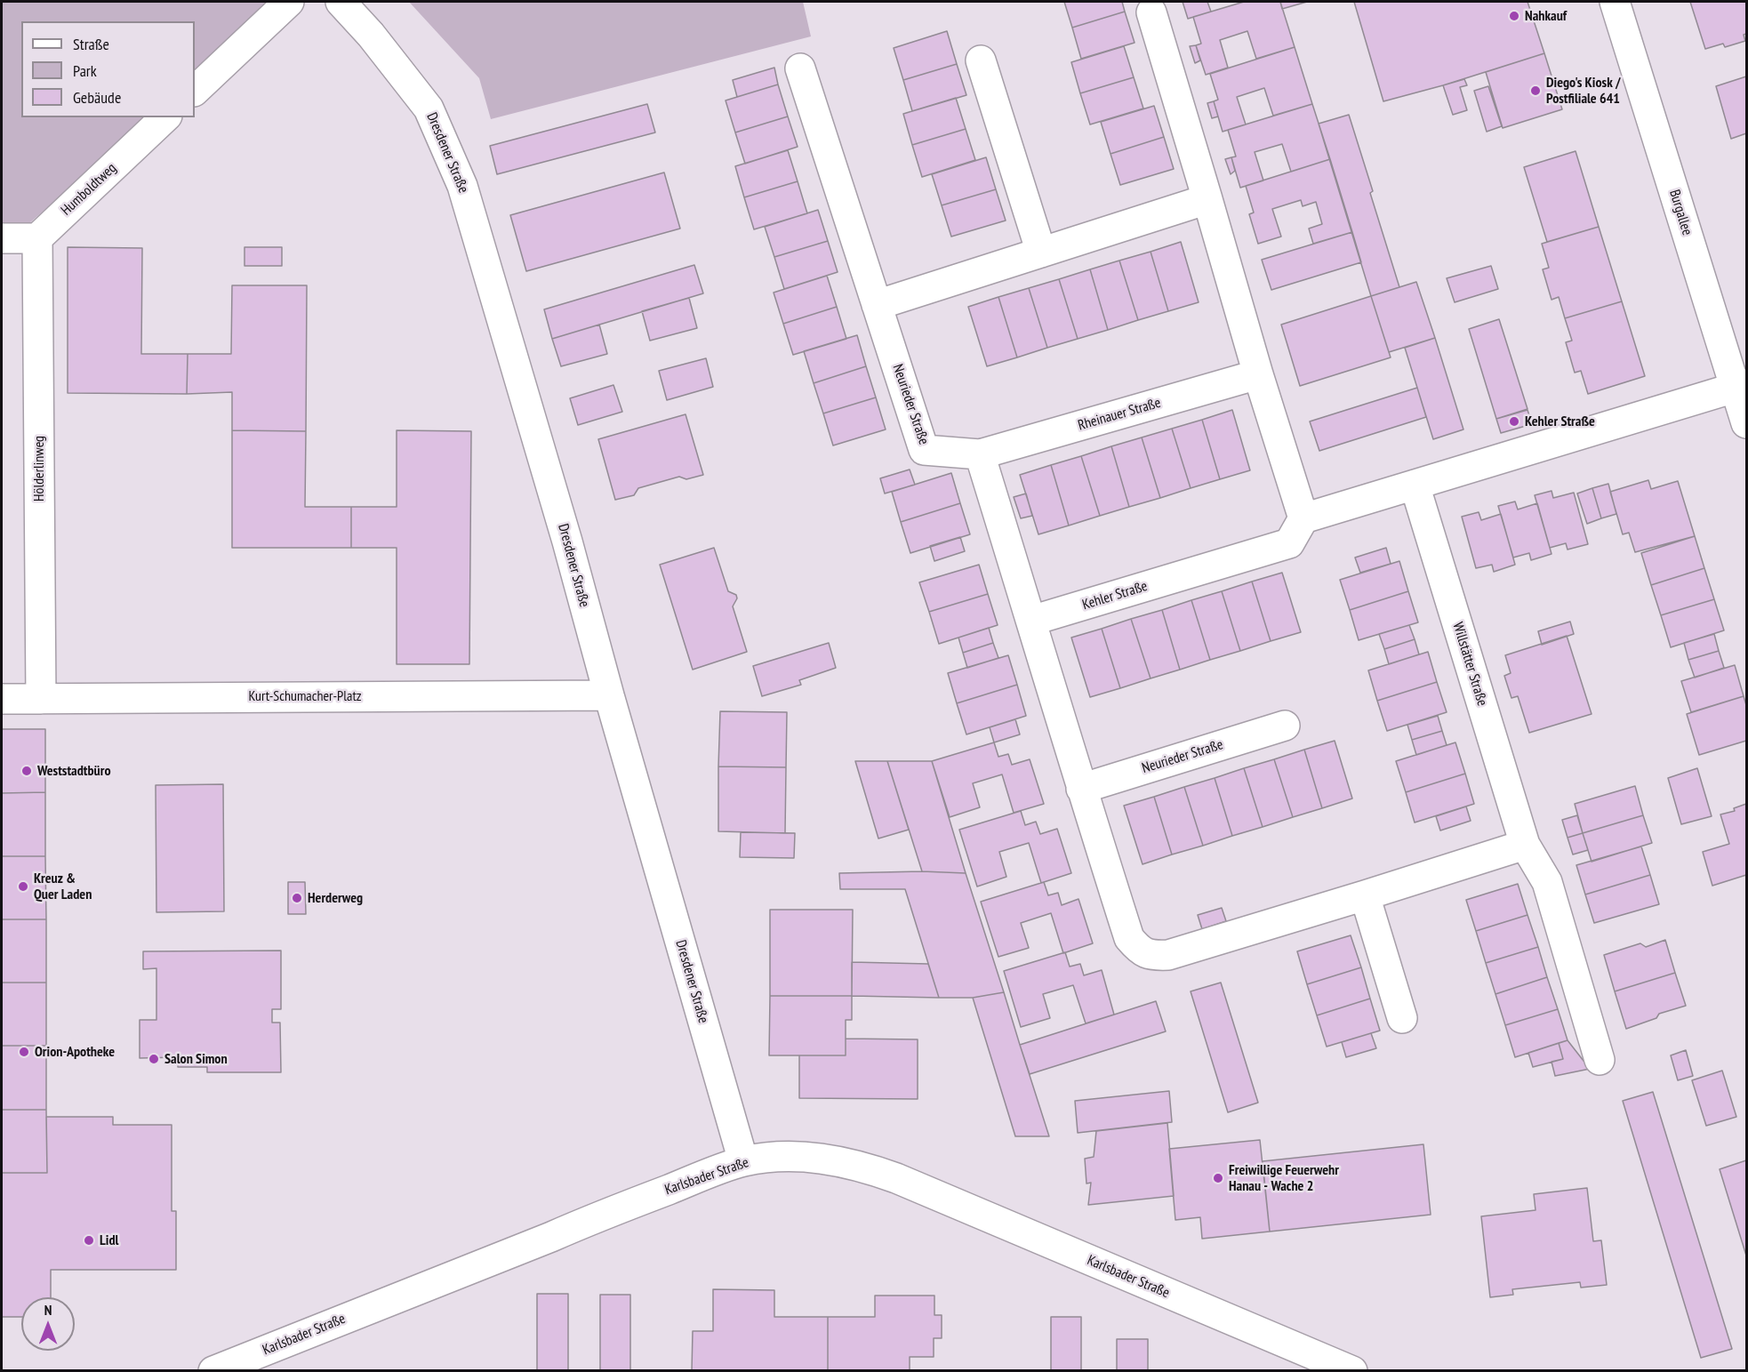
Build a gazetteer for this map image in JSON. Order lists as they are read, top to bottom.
{
  "streets": {
    "street": [
      "Dresdener Straße",
      "Humboldtweg",
      "Burgallee",
      "Neurieder Straße",
      "Rheinauer Straße",
      "Hölderlinweg",
      "Kehler Straße",
      "Willstätter Straße",
      "Kurt-Schumacher-Platz",
      "Karlsbader Straße"
    ]
  },
  "crossings": [
    ["Dresdener Straße", "Kurt-Schumacher-Platz"],
    ["Dresdener Straße", "Karlsbader Straße"],
    ["Humboldtweg", "Hölderlinweg"],
    ["Neurieder Straße", "Rheinauer Straße"],
    ["Hölderlinweg", "Kurt-Schumacher-Platz"]
  ],
  "places": [
    "Nahkauf",
    "Diego's Kiosk / Postfiliale 641",
    "Kehler Straße",
    "Weststadtbüro",
    "Kreuz & Quer Laden",
    "Herderweg",
    "Orion-Apotheke",
    "Salon Simon",
    "Freiwillige Feuerwehr Hanau - Wache 2",
    "Lidl"
  ],
  "legend": ["Straße", "Park", "Gebäude"],
  "north": "top"
}
